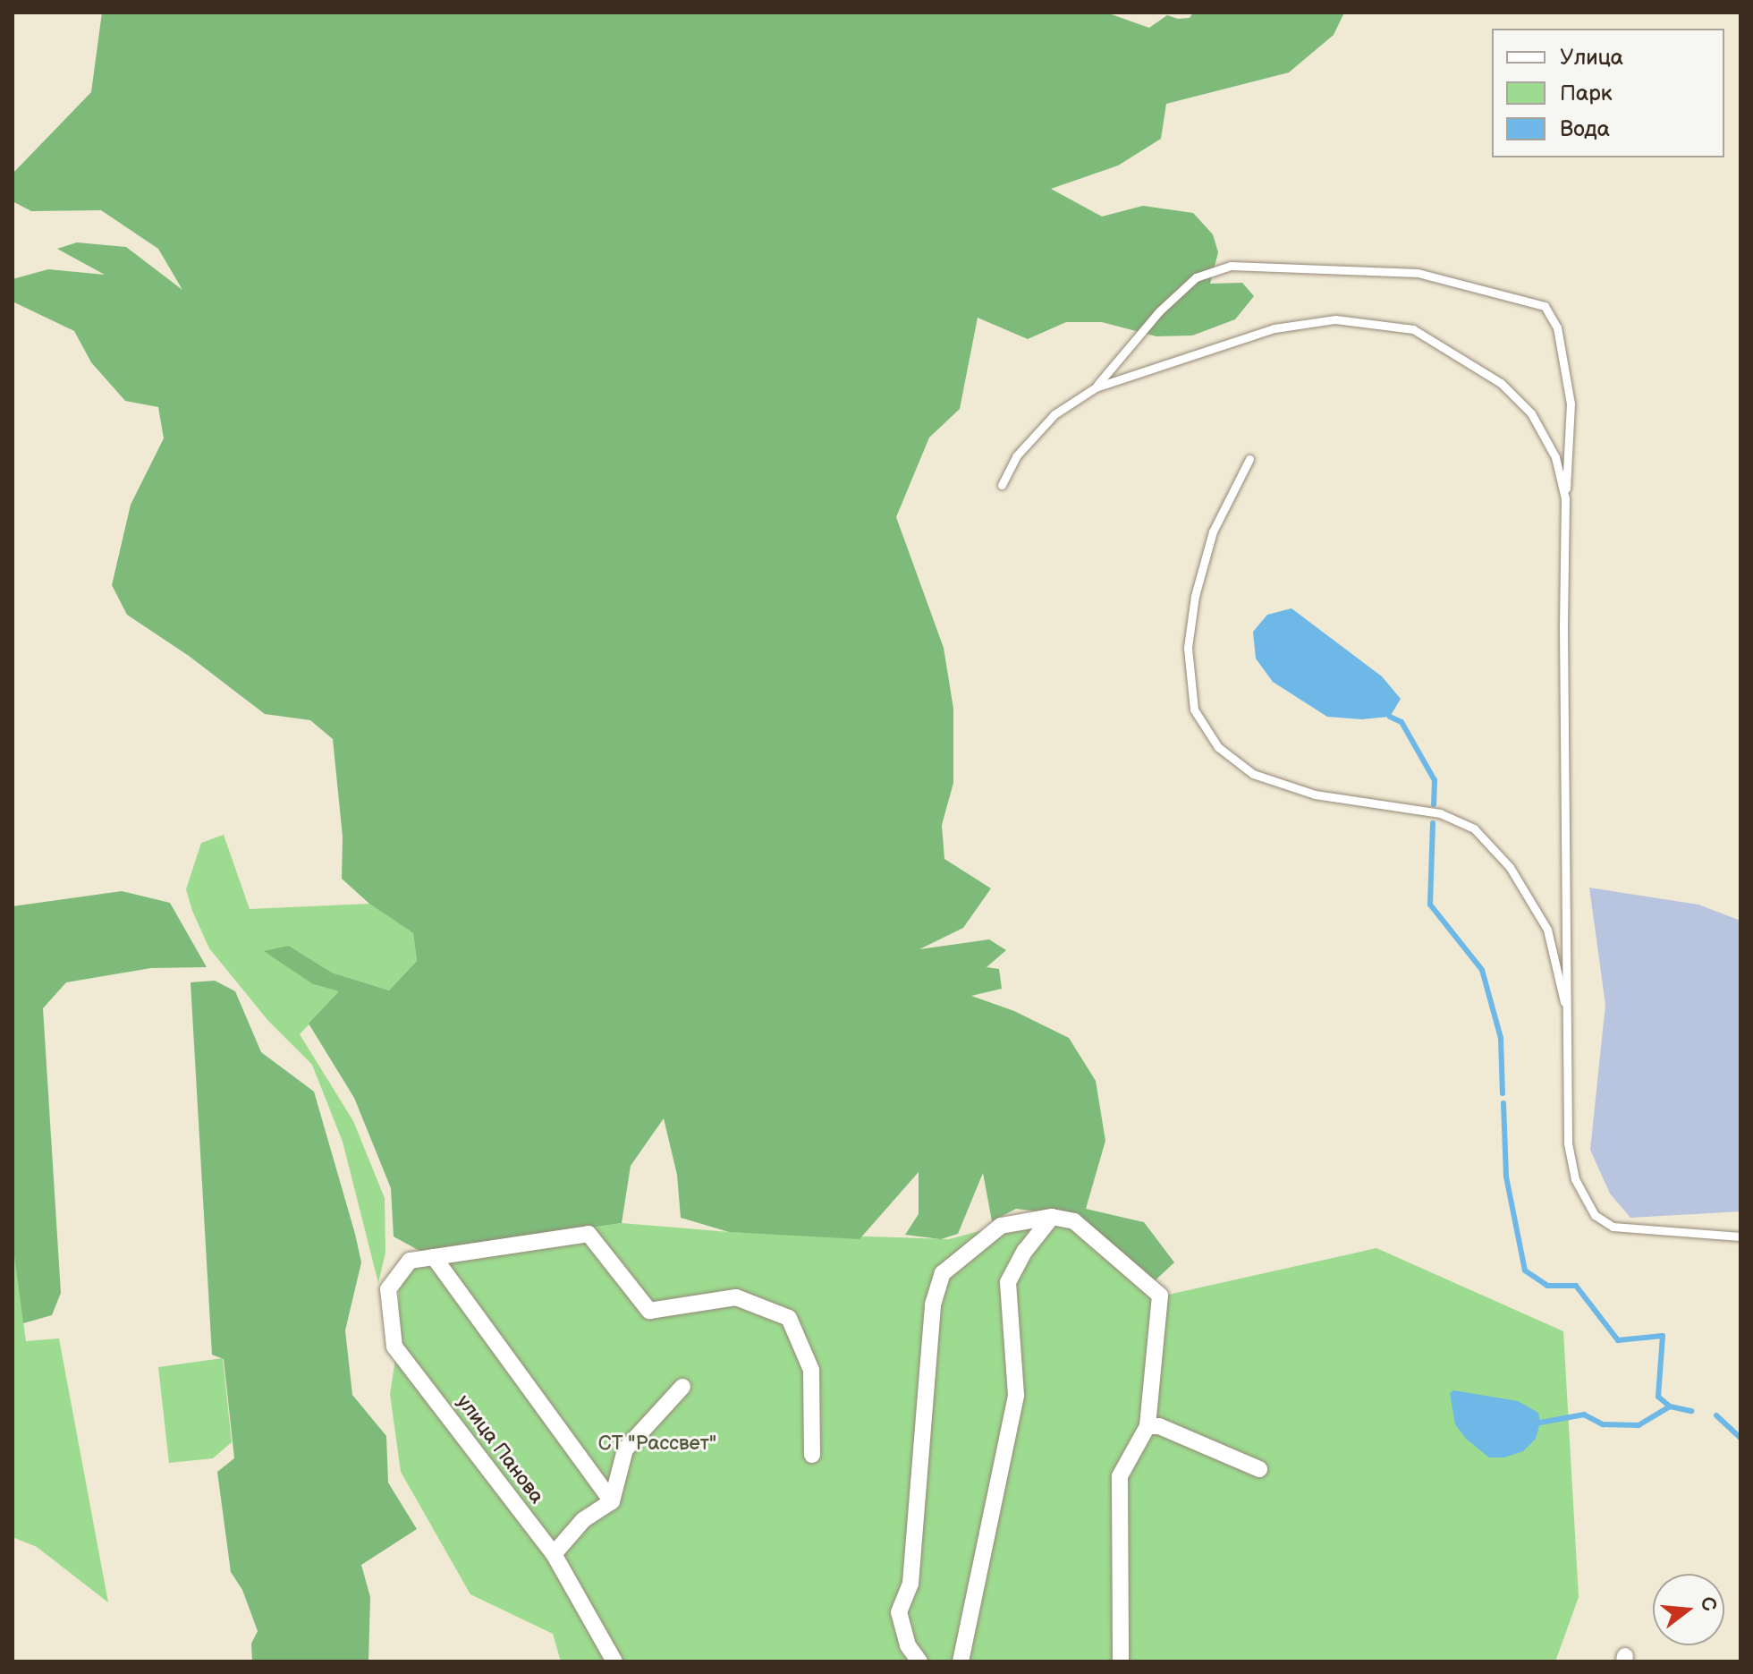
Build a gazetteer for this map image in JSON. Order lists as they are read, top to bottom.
{
  "streets": {
    "street": ["улица Панова"]
  },
  "parks": ["СТ \"Рассвет\""],
  "legend": ["Улица", "Парк", "Вода"],
  "north": "right"
}
